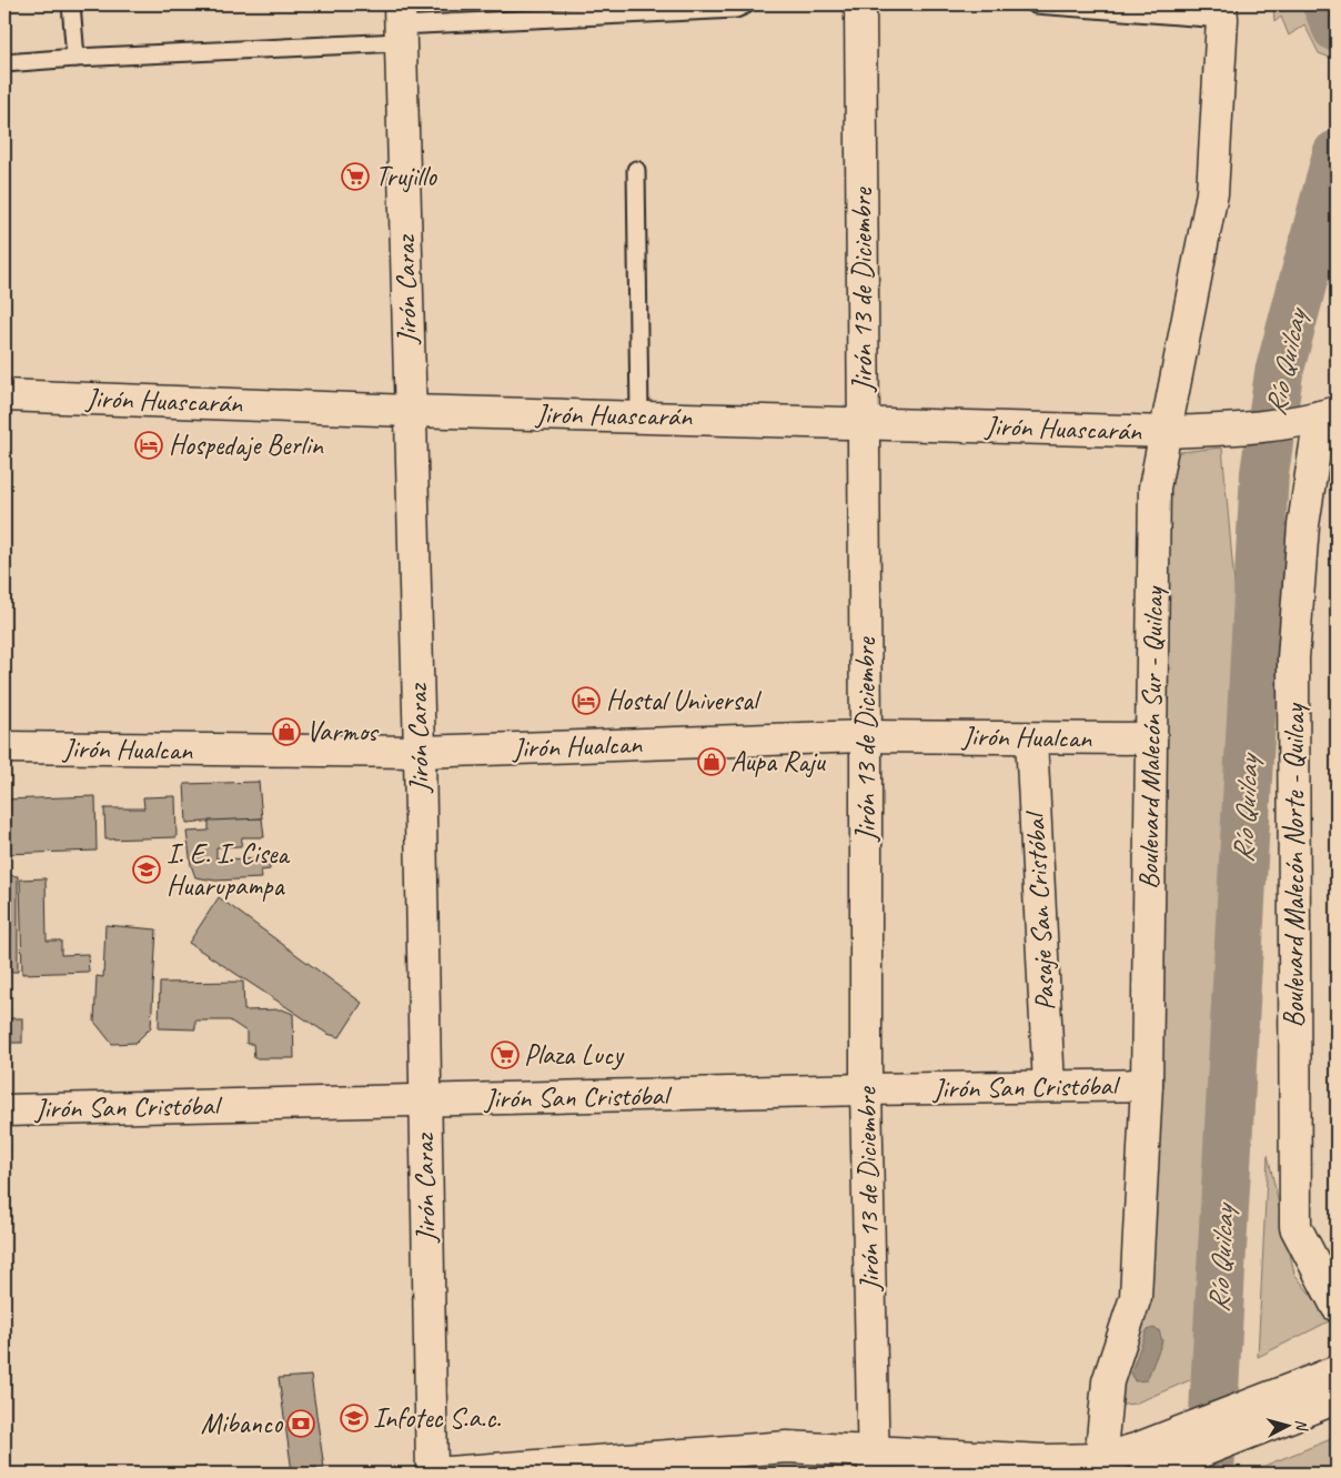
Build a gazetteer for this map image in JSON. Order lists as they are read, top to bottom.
{
  "streets": {
    "street": [
      "Jirón Caraz",
      "Jirón 13 de Diciembre",
      "Jirón Huascarán",
      "Jirón Hualcan",
      "Boulevard Malecón Sur - Quilcay",
      "Boulevard Malecón Norte - Quilcay",
      "Pasaje San Cristóbal",
      "Jirón San Cristóbal"
    ]
  },
  "crossings": [
    ["Jirón Caraz", "Jirón Huascarán"],
    ["Jirón Caraz", "Jirón Hualcan"],
    ["Jirón Caraz", "Jirón San Cristóbal"],
    ["Jirón 13 de Diciembre", "Jirón Huascarán"],
    ["Jirón 13 de Diciembre", "Jirón Hualcan"],
    ["Jirón 13 de Diciembre", "Jirón San Cristóbal"],
    ["Jirón Huascarán", "Boulevard Malecón Sur - Quilcay"],
    ["Jirón Huascarán", "Boulevard Malecón Norte - Quilcay"],
    ["Jirón Hualcan", "Boulevard Malecón Sur - Quilcay"],
    ["Jirón Hualcan", "Pasaje San Cristóbal"],
    ["Boulevard Malecón Sur - Quilcay", "Jirón San Cristóbal"],
    ["Pasaje San Cristóbal", "Jirón San Cristóbal"]
  ],
  "water": ["Río Quilcay"],
  "places": {
    "supermarket": ["Trujillo", "Plaza Lucy"],
    "hotel": ["Hospedaje Berlin", "Hostal Universal"],
    "shop": ["Varmos", "Aupa Raju"],
    "school or university": ["I. E. I. Cisea Huarupampa", "Infotec S.a.c."],
    "bank": ["Mibanco"]
  },
  "north": "right"
}
